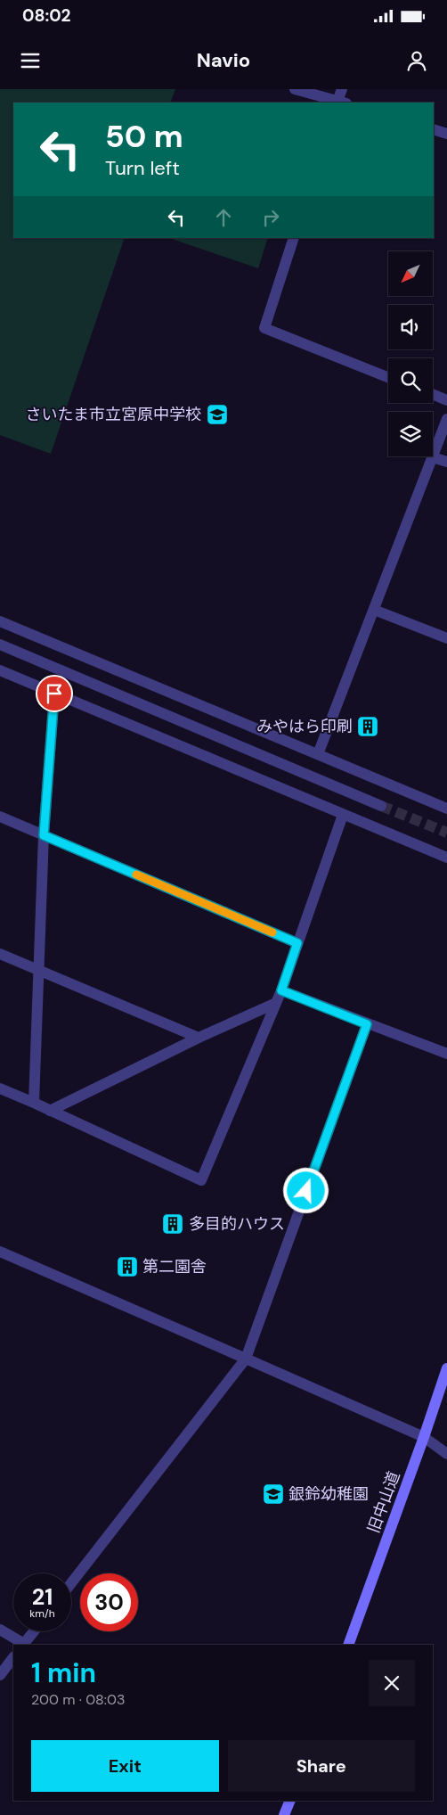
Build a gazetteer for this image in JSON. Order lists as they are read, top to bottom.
{
  "streets": {
    "main road": ["旧中山道"]
  },
  "places": {
    "school or university": ["さいたま市立宮原中学校", "銀鈴幼稚園"],
    "building": ["みやはら印刷", "多目的ハウス", "第二園舎"]
  },
  "north": "bottom left",
  "page": {
    "status": "08:02",
    "header": "Navio",
    "turn": ["50 m", "Turn left"],
    "speed": "21 km/h",
    "limit": "30",
    "heading": ["1 min", "200 m · 08:03"],
    "buttons": ["Exit", "Share"]
  }
}
